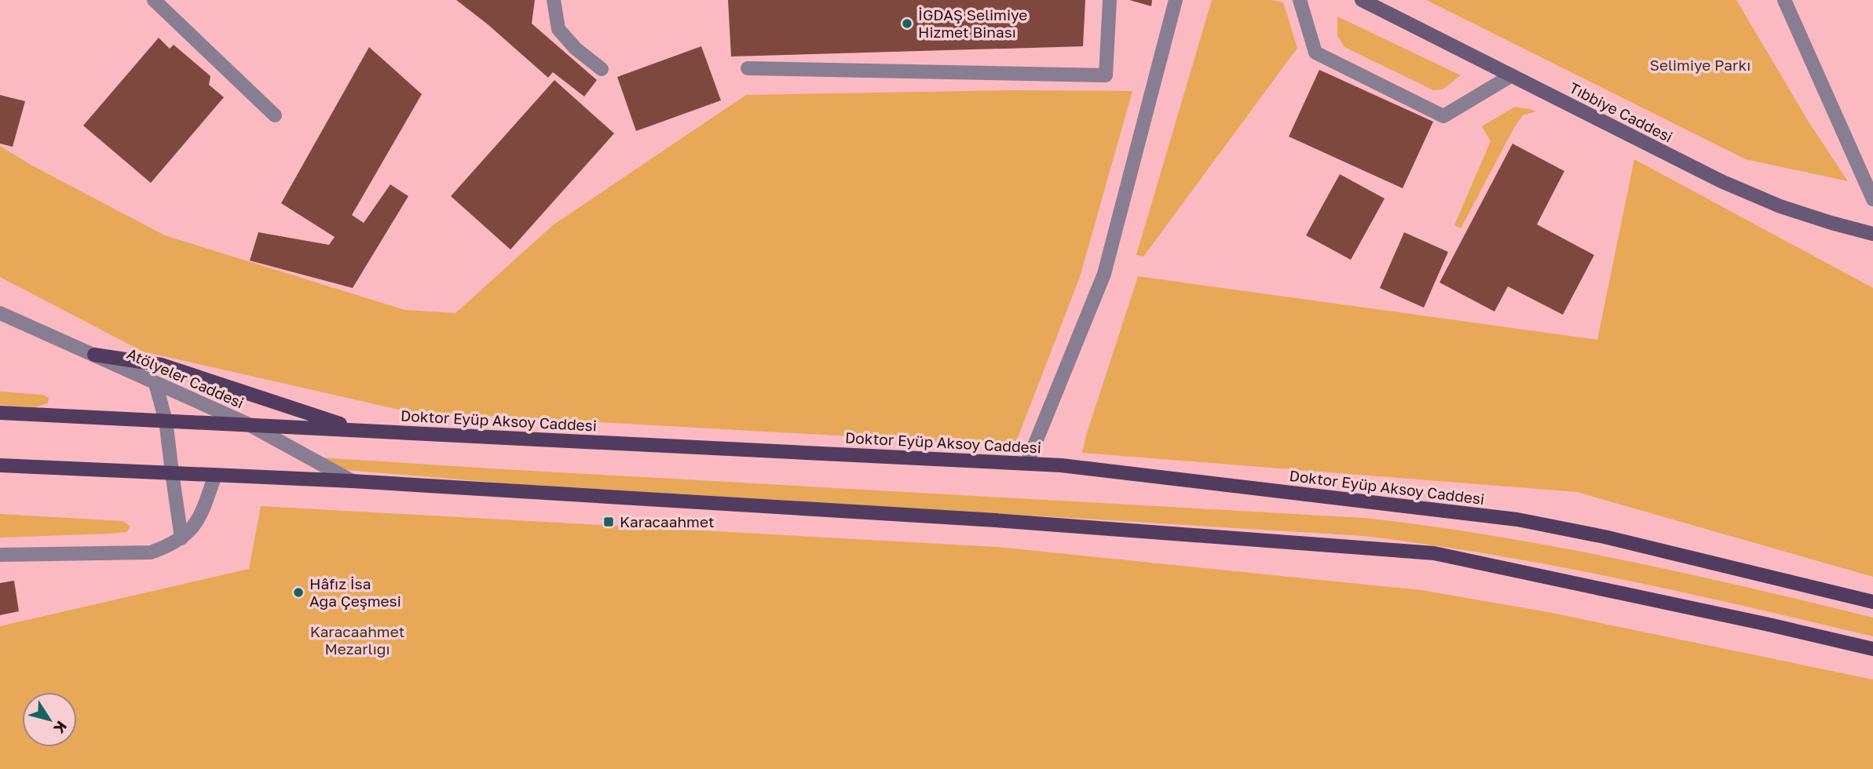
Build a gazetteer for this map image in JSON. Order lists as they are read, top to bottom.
{
  "streets": {
    "main road": ["Tıbbiye Caddesi", "Doktor Eyüp Aksoy Caddesi"],
    "street": ["Atölyeler Caddesi"]
  },
  "crossings": [
    ["Atölyeler Caddesi", "Doktor Eyüp Aksoy Caddesi"]
  ],
  "parks": ["Selimiye Parkı", "Karacaahmet Mezarlığı"],
  "places": {
    "other": ["İGDAŞ Selimiye Hizmet Binası", "Hâfız İsa Ağa Çeşmesi"],
    "transit": ["Karacaahmet"]
  },
  "north": "bottom right"
}
